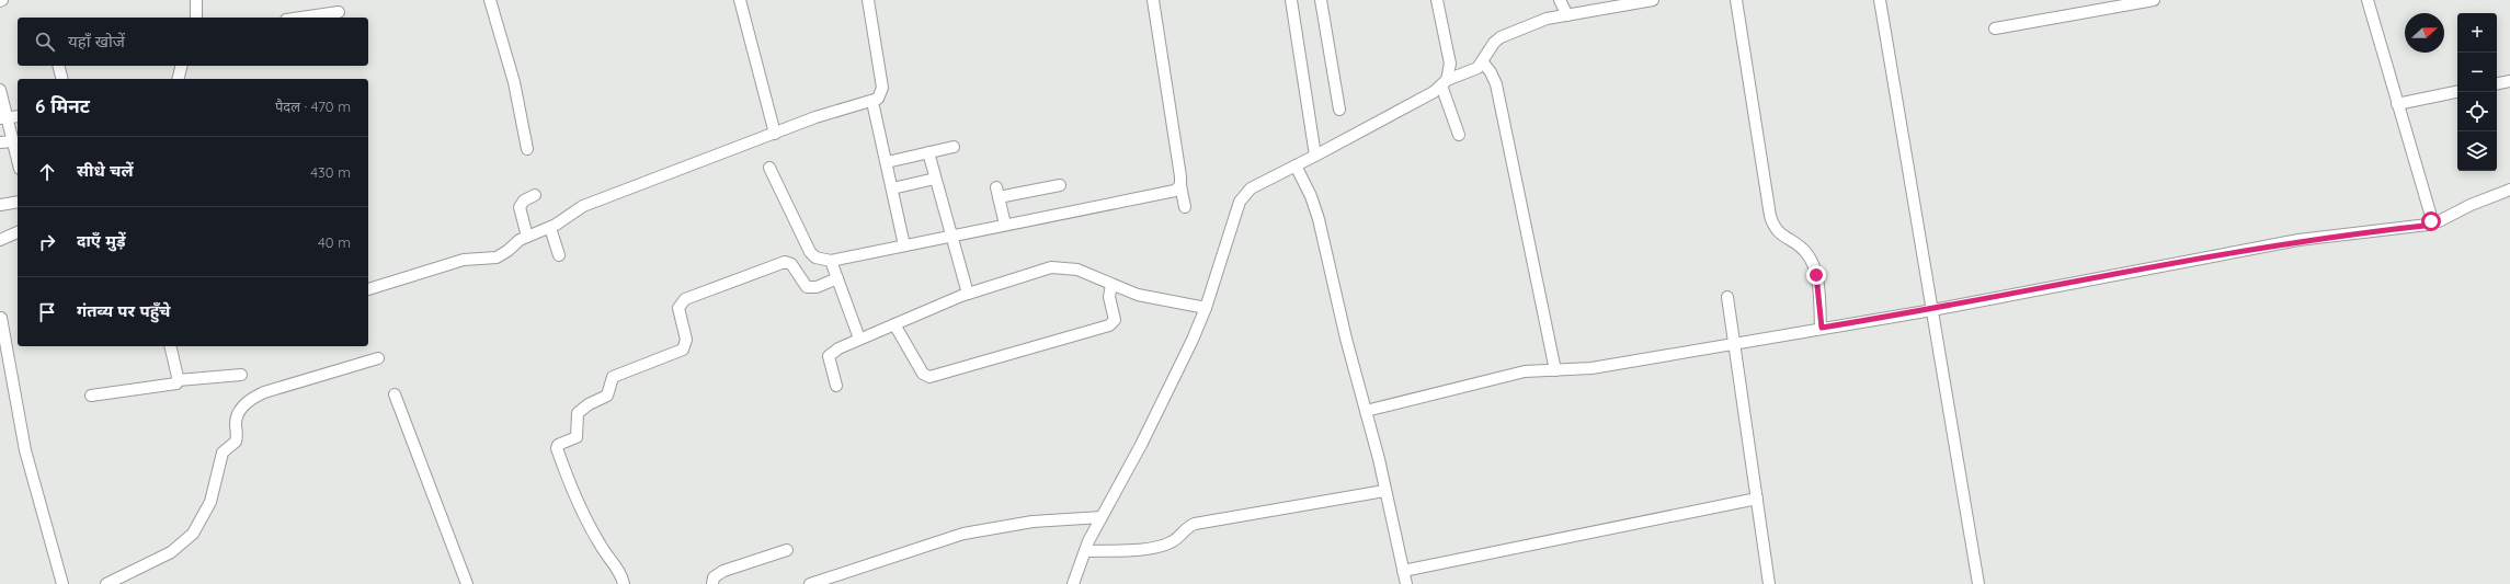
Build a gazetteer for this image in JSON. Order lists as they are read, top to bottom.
{
  "north": "right",
  "page": {
    "map_buttons": ["+", "−"],
    "search": "यहाँ खोजें",
    "heading": ["6 मिनट", "पैदल · 470 m"],
    "list": [
      ["सीधे चलें", "430 m"],
      ["दाएँ मुड़ें", "40 m"],
      "गंतव्य पर पहुँचे"
    ]
  }
}
